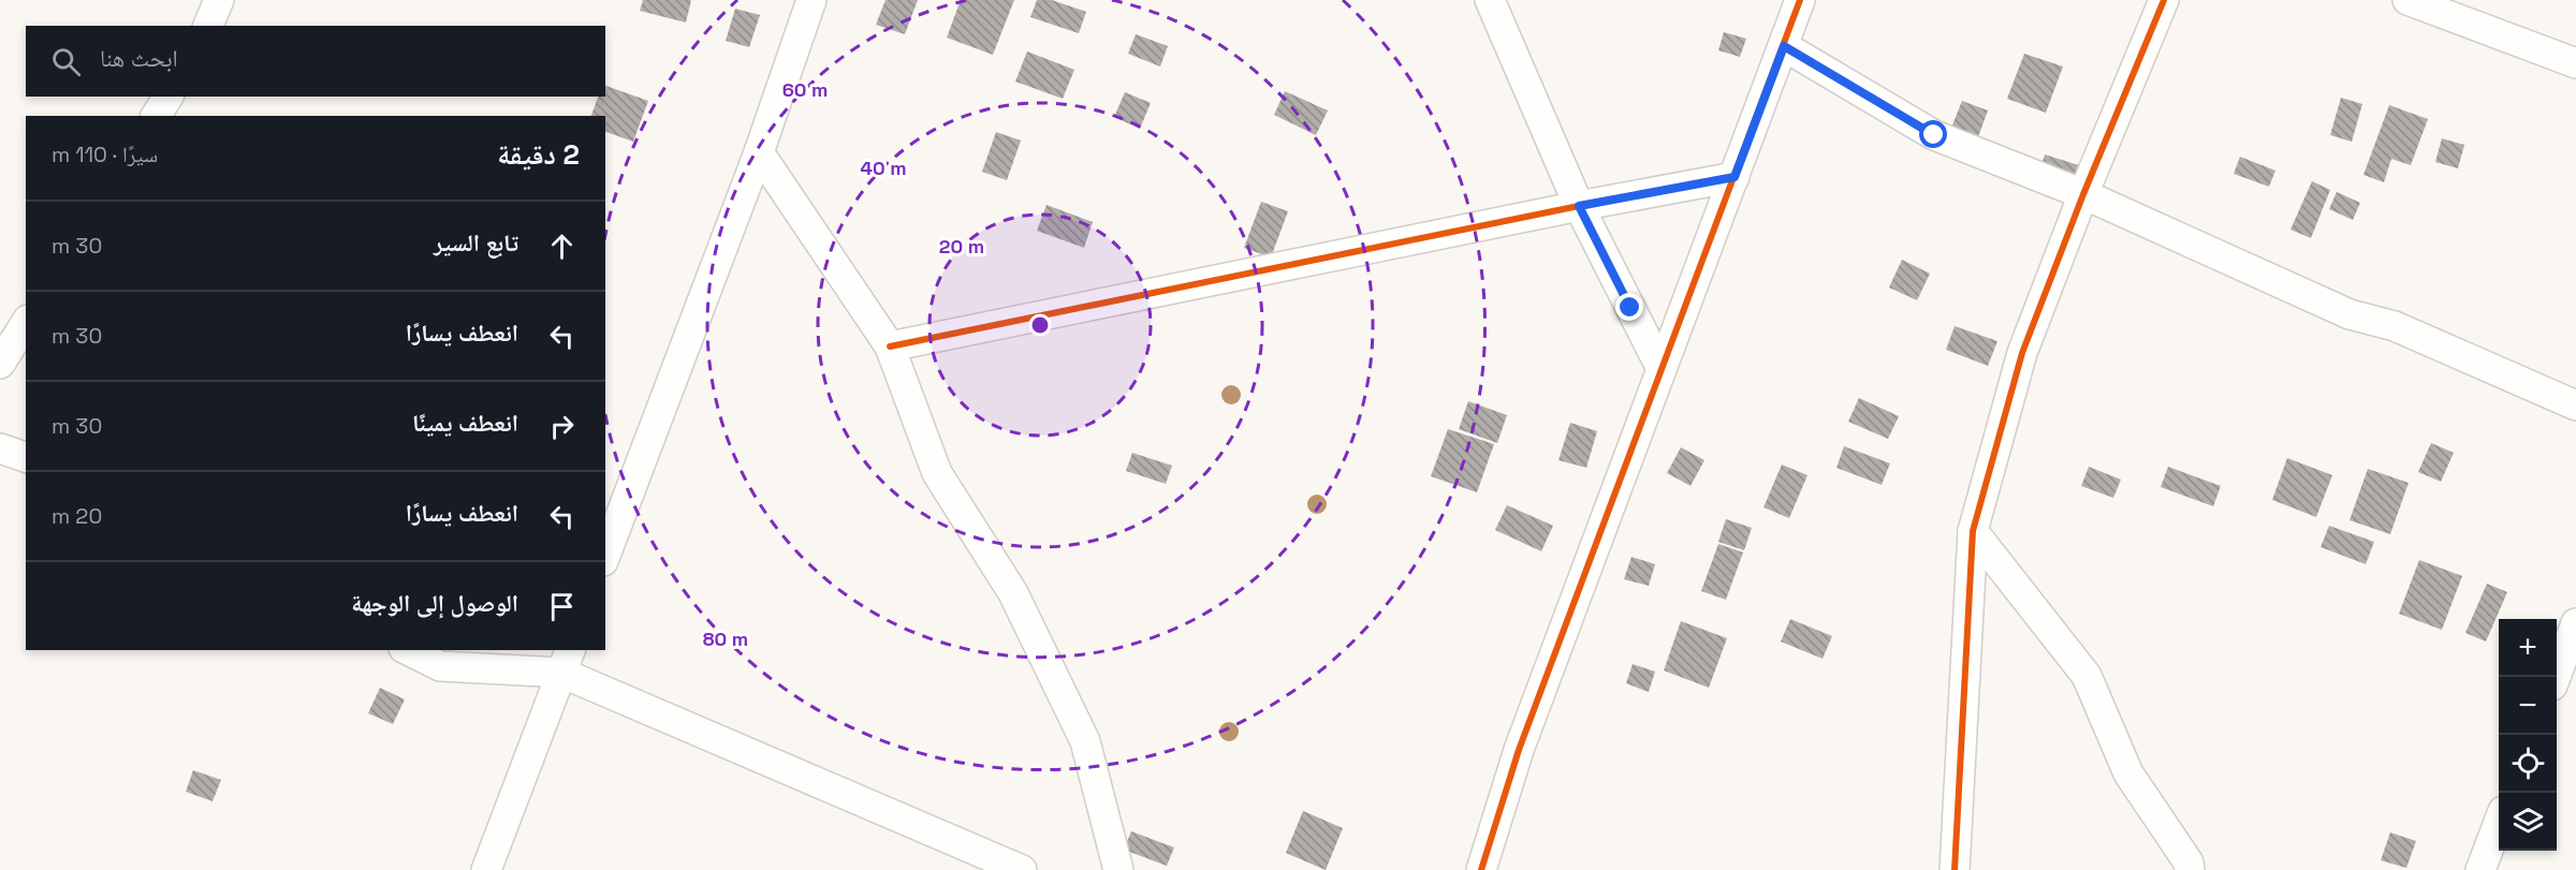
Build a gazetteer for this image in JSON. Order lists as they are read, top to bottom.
{
  "page": {
    "search": "ابحث هنا",
    "heading": ["2 دقيقة", "سيرًا · 110 m"],
    "list": [
      ["تابع السير", "30 m"],
      ["انعطف يسارًا", "30 m"],
      ["انعطف يمينًا", "30 m"],
      ["انعطف يسارًا", "20 m"],
      "الوصول إلى الوجهة"
    ],
    "map_buttons": ["+", "−"]
  },
  "rings": [
    "60 m",
    "40 m",
    "20 m",
    "80 m"
  ]
}
